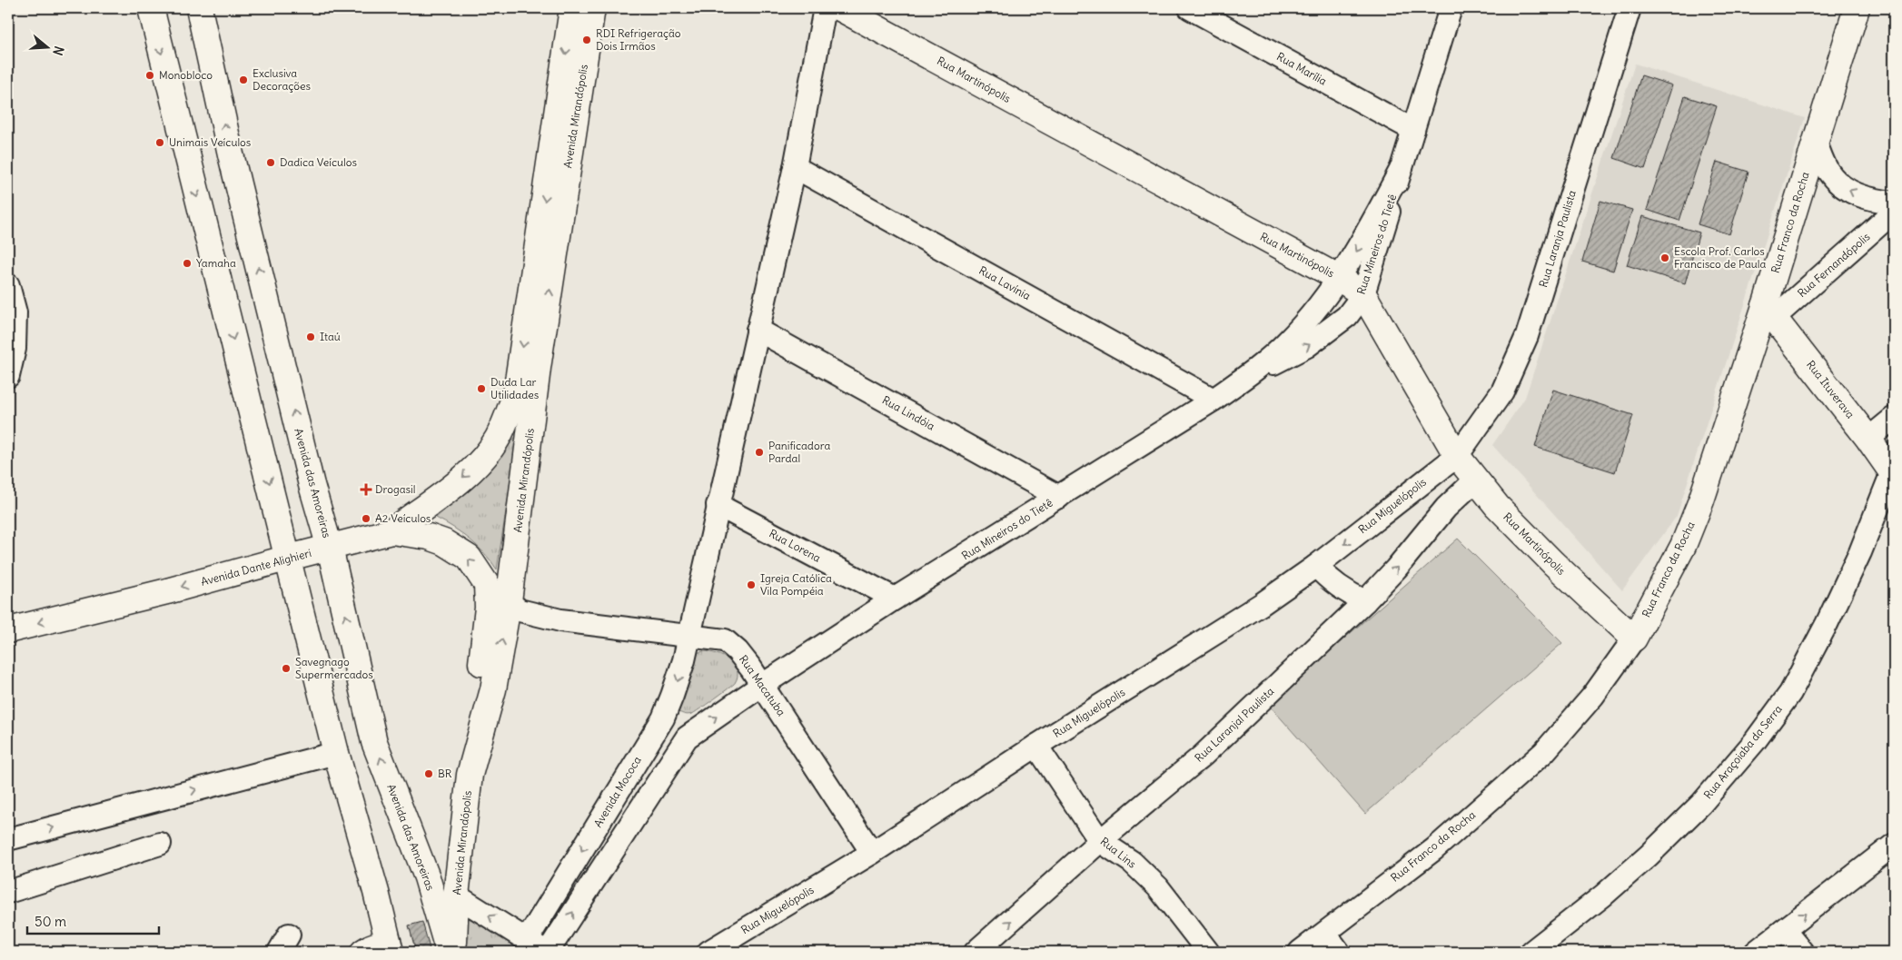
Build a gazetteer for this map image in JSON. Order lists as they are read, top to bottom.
{
  "streets": {
    "main road": [
      "Rua Martinópolis",
      "Avenida Mirandópolis",
      "Rua Franco da Rocha",
      "Rua Ituverava",
      "Avenida das Amoreiras",
      "Avenida Dante Alighieri"
    ],
    "street": [
      "Rua Marília",
      "Rua Laranja Paulista",
      "Rua Mineiros do Tietê",
      "Rua Fernandópolis",
      "Rua Lavínia",
      "Rua Lindóia",
      "Rua Miguelópolis",
      "Rua Lorena",
      "Rua Macatuba",
      "Rua Laranjal Paulista",
      "Rua Araçoiaba da Serra",
      "Avenida Mococa",
      "Rua Lins"
    ]
  },
  "crossings": [
    ["Rua Marília", "Rua Mineiros do Tietê"],
    ["Rua Martinópolis", "Rua Franco da Rocha"],
    ["Rua Martinópolis", "Rua Laranja Paulista"],
    ["Rua Martinópolis", "Rua Mineiros do Tietê"],
    ["Rua Martinópolis", "Rua Miguelópolis"],
    ["Rua Martinópolis", "Rua Laranjal Paulista"],
    ["Avenida Mirandópolis", "Avenida Dante Alighieri"],
    ["Avenida Mirandópolis", "Rua Macatuba"],
    ["Rua Franco da Rocha", "Rua Fernandópolis"],
    ["Rua Franco da Rocha", "Rua Ituverava"],
    ["Rua Laranja Paulista", "Rua Miguelópolis"],
    ["Rua Mineiros do Tietê", "Rua Lavínia"],
    ["Rua Mineiros do Tietê", "Rua Lindóia"],
    ["Rua Mineiros do Tietê", "Rua Lorena"],
    ["Rua Mineiros do Tietê", "Rua Macatuba"],
    ["Rua Fernandópolis", "Rua Ituverava"],
    ["Rua Lavínia", "Avenida Mococa"],
    ["Rua Ituverava", "Rua Araçoiaba da Serra"],
    ["Rua Lindóia", "Avenida Mococa"],
    ["Avenida das Amoreiras", "Avenida Dante Alighieri"],
    ["Rua Miguelópolis", "Rua Macatuba"],
    ["Rua Miguelópolis", "Rua Lins"],
    ["Rua Lorena", "Avenida Mococa"],
    ["Avenida Dante Alighieri", "Rua Macatuba"],
    ["Rua Macatuba", "Avenida Mococa"],
    ["Rua Laranjal Paulista", "Rua Lins"]
  ],
  "one_way": ["Avenida Dante Alighieri", "Rua Laranjal Paulista"],
  "places": {
    "other": [
      "RDI Refrigeração Dois Irmãos",
      "Monobloco",
      "Exclusiva Decorações",
      "Unimais Veículos",
      "Dadica Veículos",
      "Escola Prof. Carlos Francisco de Paula",
      "Yamaha",
      "Itaú",
      "Duda Lar Utilidades",
      "Panificadora Pardal",
      "A2 Veículos",
      "Igreja Católica Vila Pompéia",
      "Savegnago Supermercados",
      "BR"
    ],
    "health": ["Drogasil"]
  },
  "scale_bar": "50 m",
  "north": "right"
}
